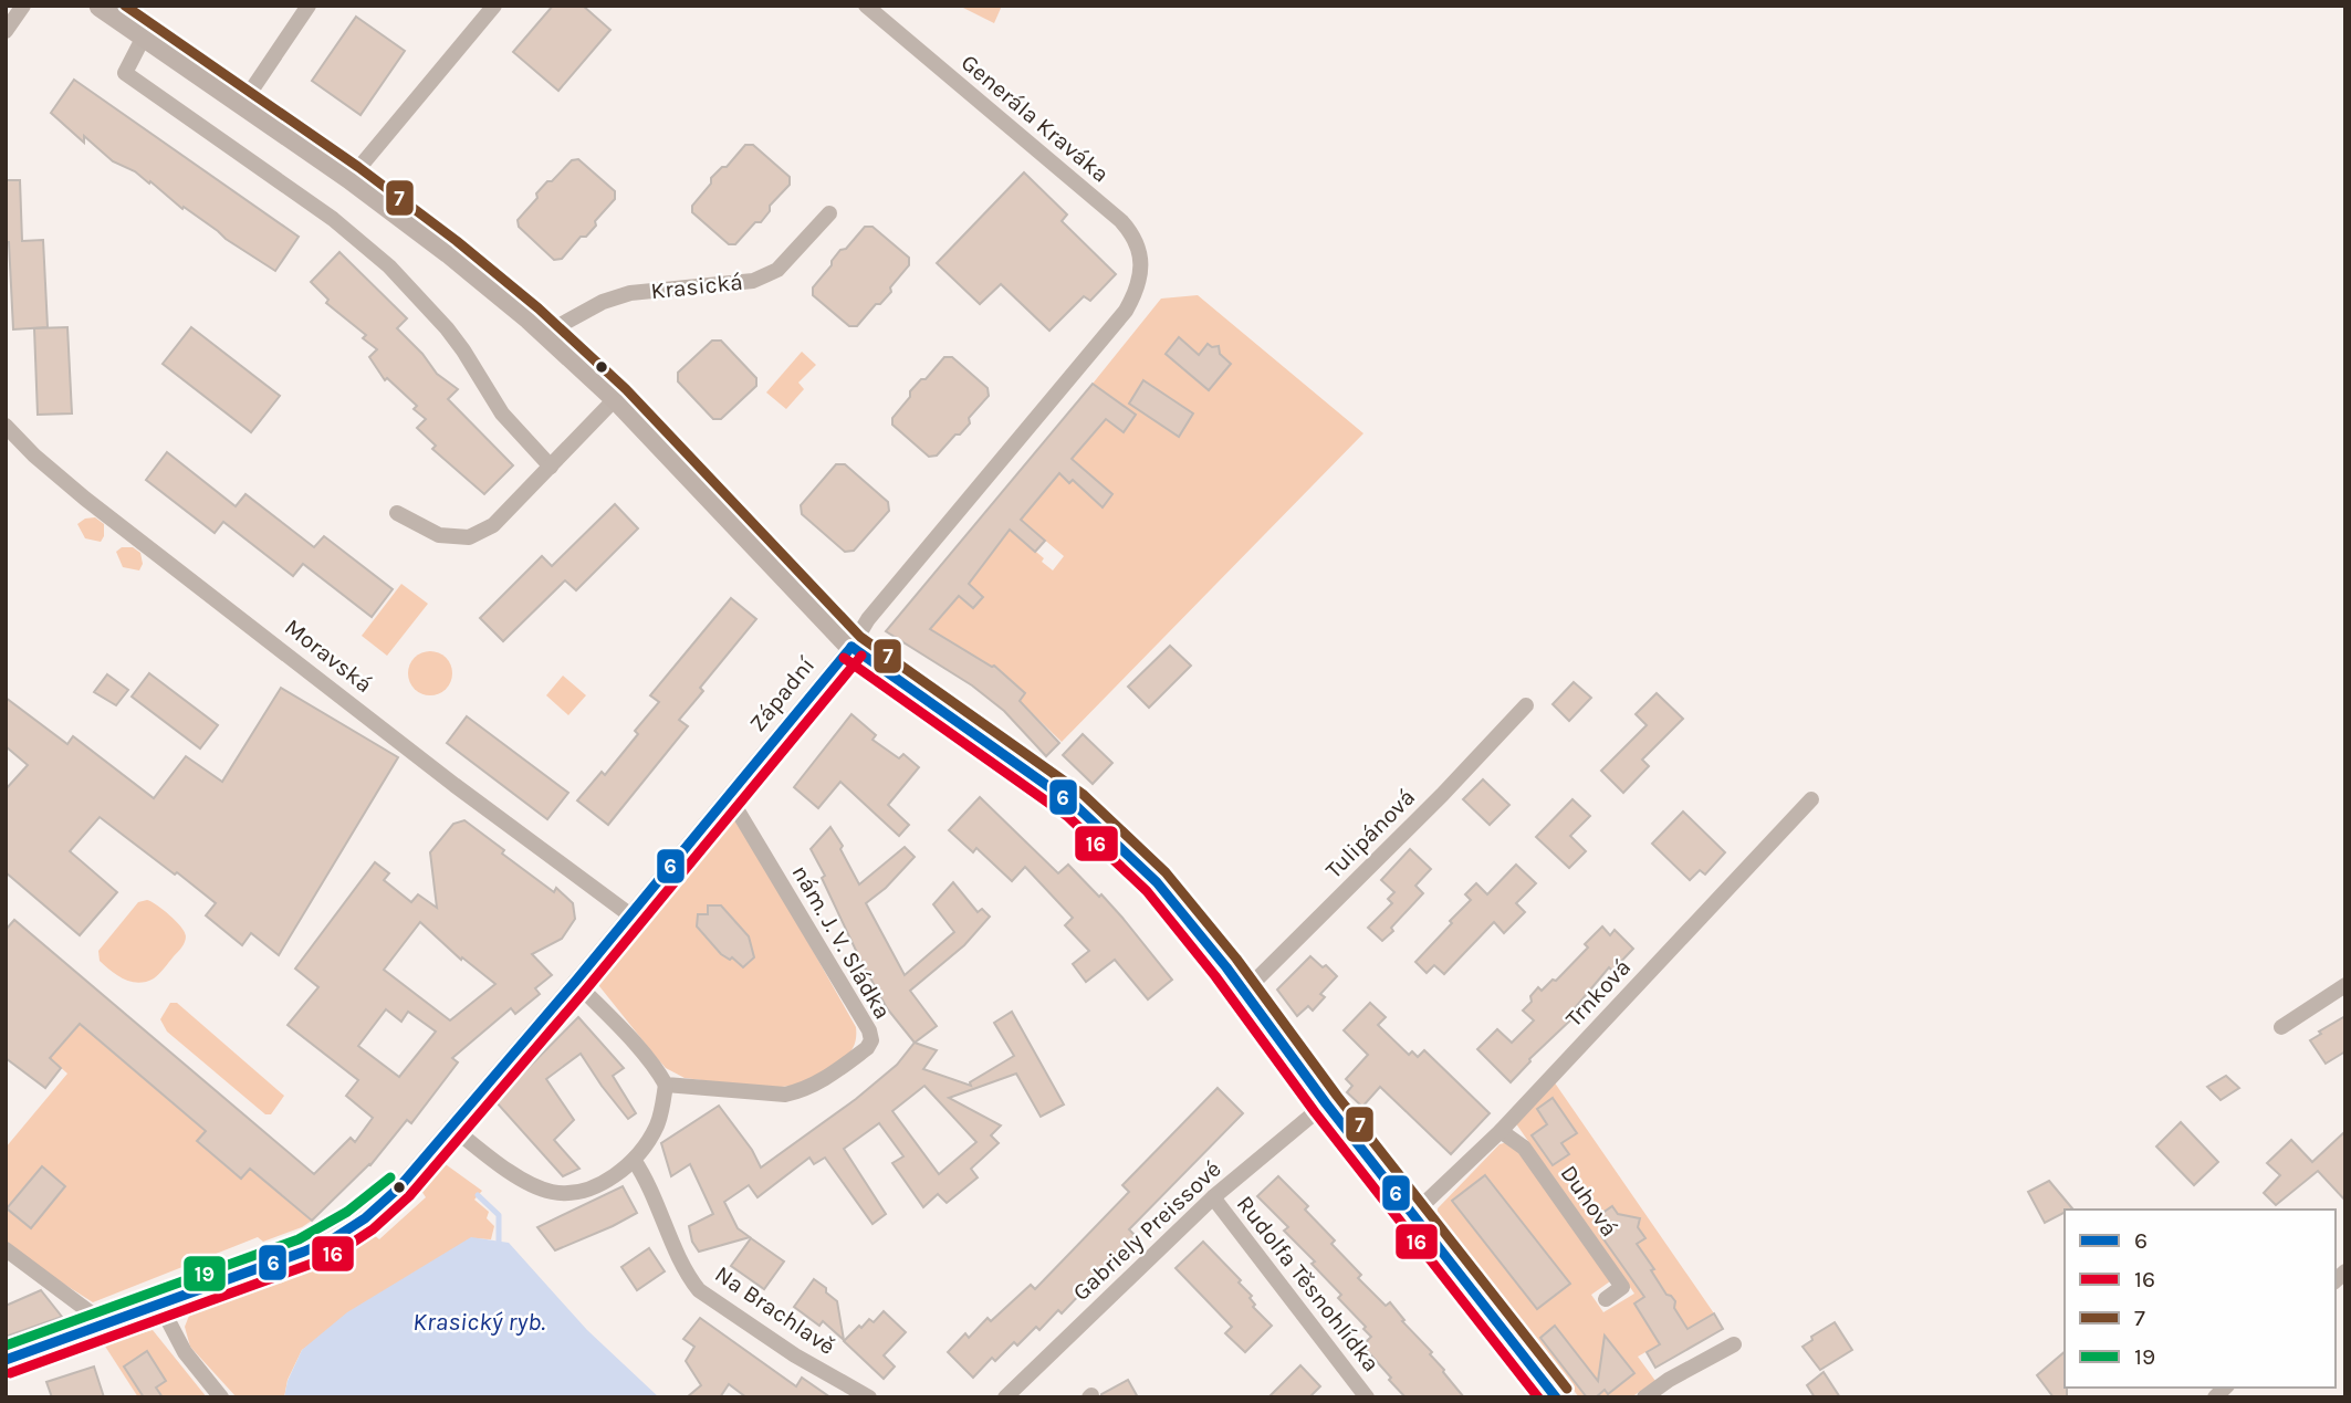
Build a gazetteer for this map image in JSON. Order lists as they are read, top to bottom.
{
  "streets": {
    "street": [
      "Generála Kraváka",
      "Krasická",
      "Moravská",
      "Západní",
      "Tulipánová",
      "nám. J. V. Sládka",
      "Trnková",
      "Duhová",
      "Gabriely Preissové",
      "Rudolfa Těsnohlídka",
      "Na Brachlavě"
    ]
  },
  "crossings": [
    ["Generála Kraváka", "Západní"],
    ["Moravská", "Západní"],
    ["Západní", "nám. J. V. Sládka"],
    ["Trnková", "Duhová"],
    ["Gabriely Preissové", "Rudolfa Těsnohlídka"]
  ],
  "water": ["Krasický ryb."],
  "lines": [
    "transit line 7",
    "transit line 6",
    "transit line 16",
    "transit line 19"
  ],
  "legend": [
    "6",
    "16",
    "7",
    "19"
  ]
}
